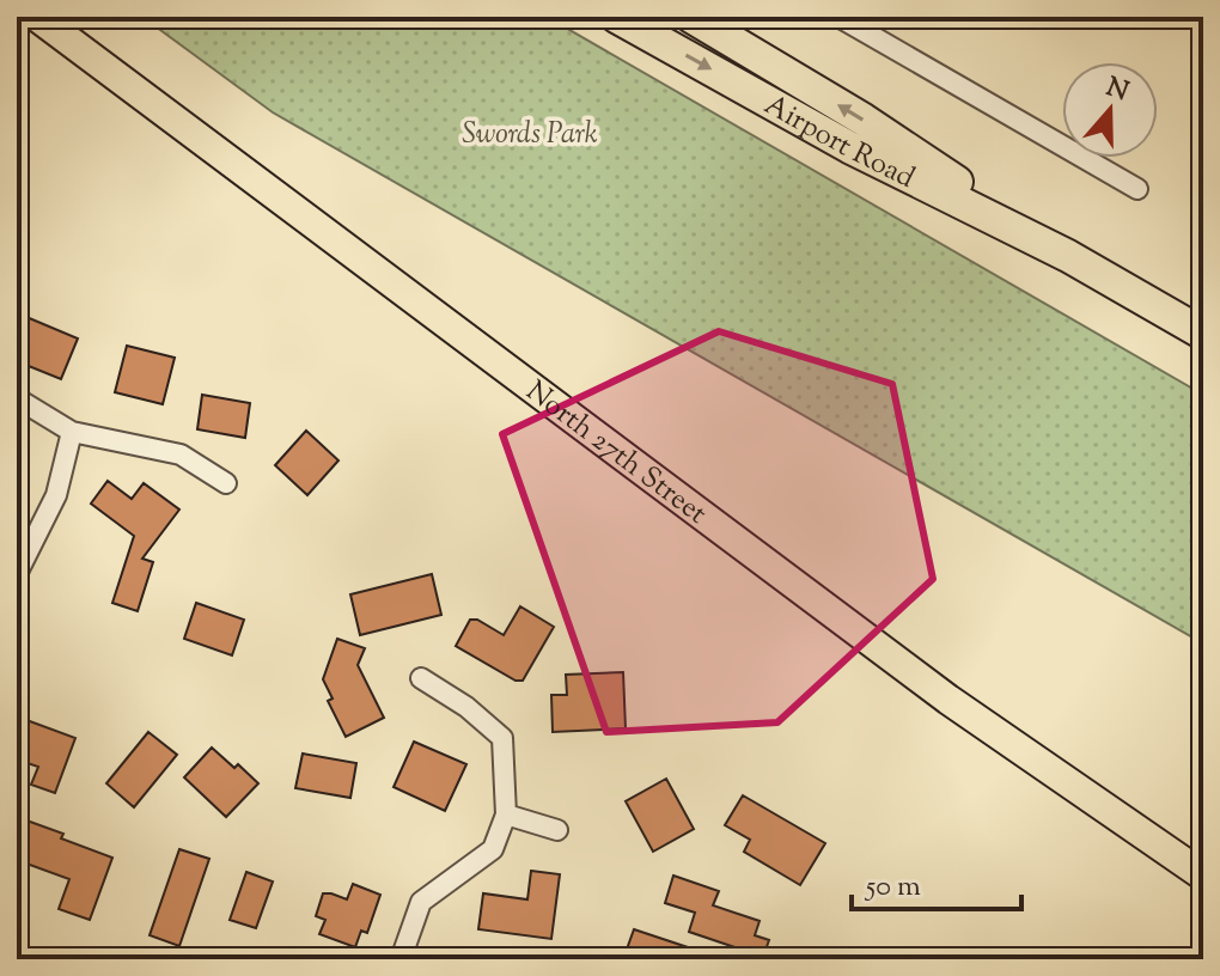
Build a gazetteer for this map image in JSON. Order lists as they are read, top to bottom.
{
  "streets": {
    "highway": ["Airport Road"],
    "main road": ["North 27th Street"]
  },
  "parks": ["Swords Park"],
  "scale_bar": "50 m",
  "north": "top"
}
